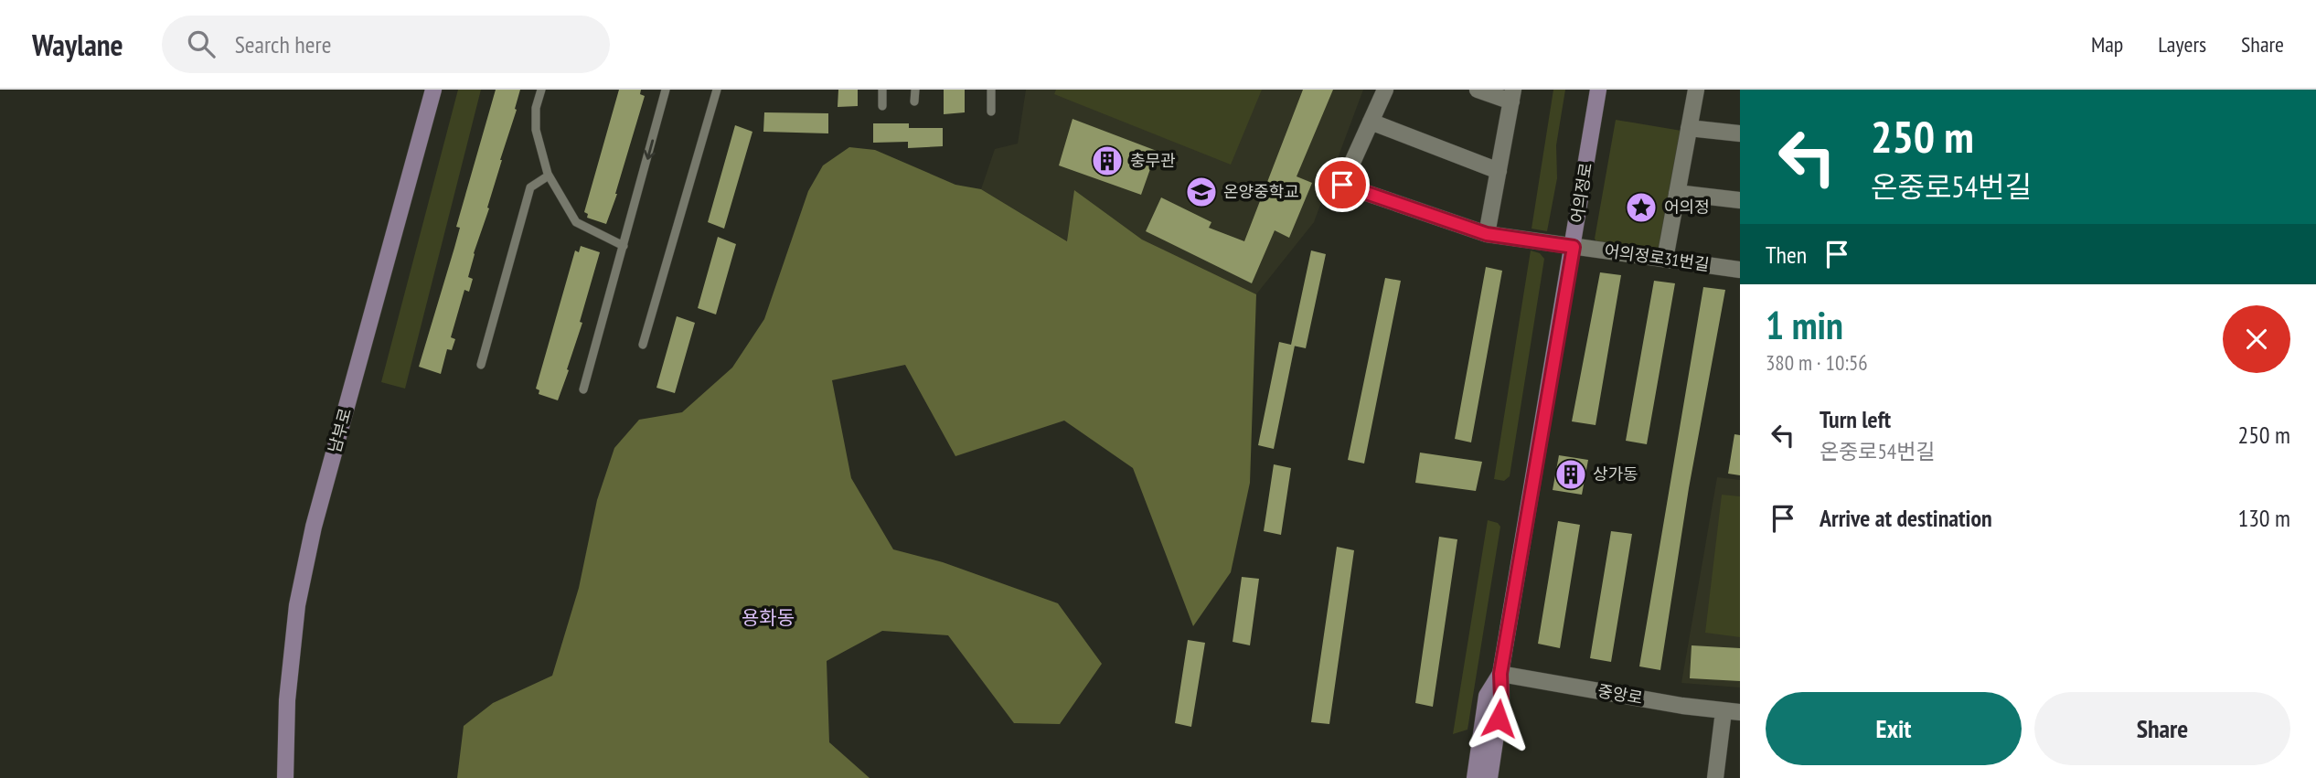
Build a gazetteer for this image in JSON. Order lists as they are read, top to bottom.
{
  "streets": {
    "main road": ["어의정로", "남부로"],
    "street": ["어의정로31번길", "중앙로"]
  },
  "crossings": [
    ["어의정로", "어의정로31번길"],
    ["어의정로", "중앙로"]
  ],
  "districts": ["용화동"],
  "places": {
    "building": ["충무관", "상가동"],
    "school or university": ["온양중학교"],
    "place": ["어의정"]
  },
  "page": {
    "header": "Waylane",
    "search": "Search here",
    "nav": ["Map", "Layers", "Share"],
    "turn": ["250 m", "온중로54번길"],
    "then": "Then",
    "heading": ["1 min", "380 m · 10:56"],
    "list": [
      {
        "name": "Turn left",
        "note": "온중로54번길",
        "value": "250 m"
      },
      {
        "name": "Arrive at destination",
        "value": "130 m"
      }
    ],
    "buttons": ["Exit", "Share"]
  }
}
